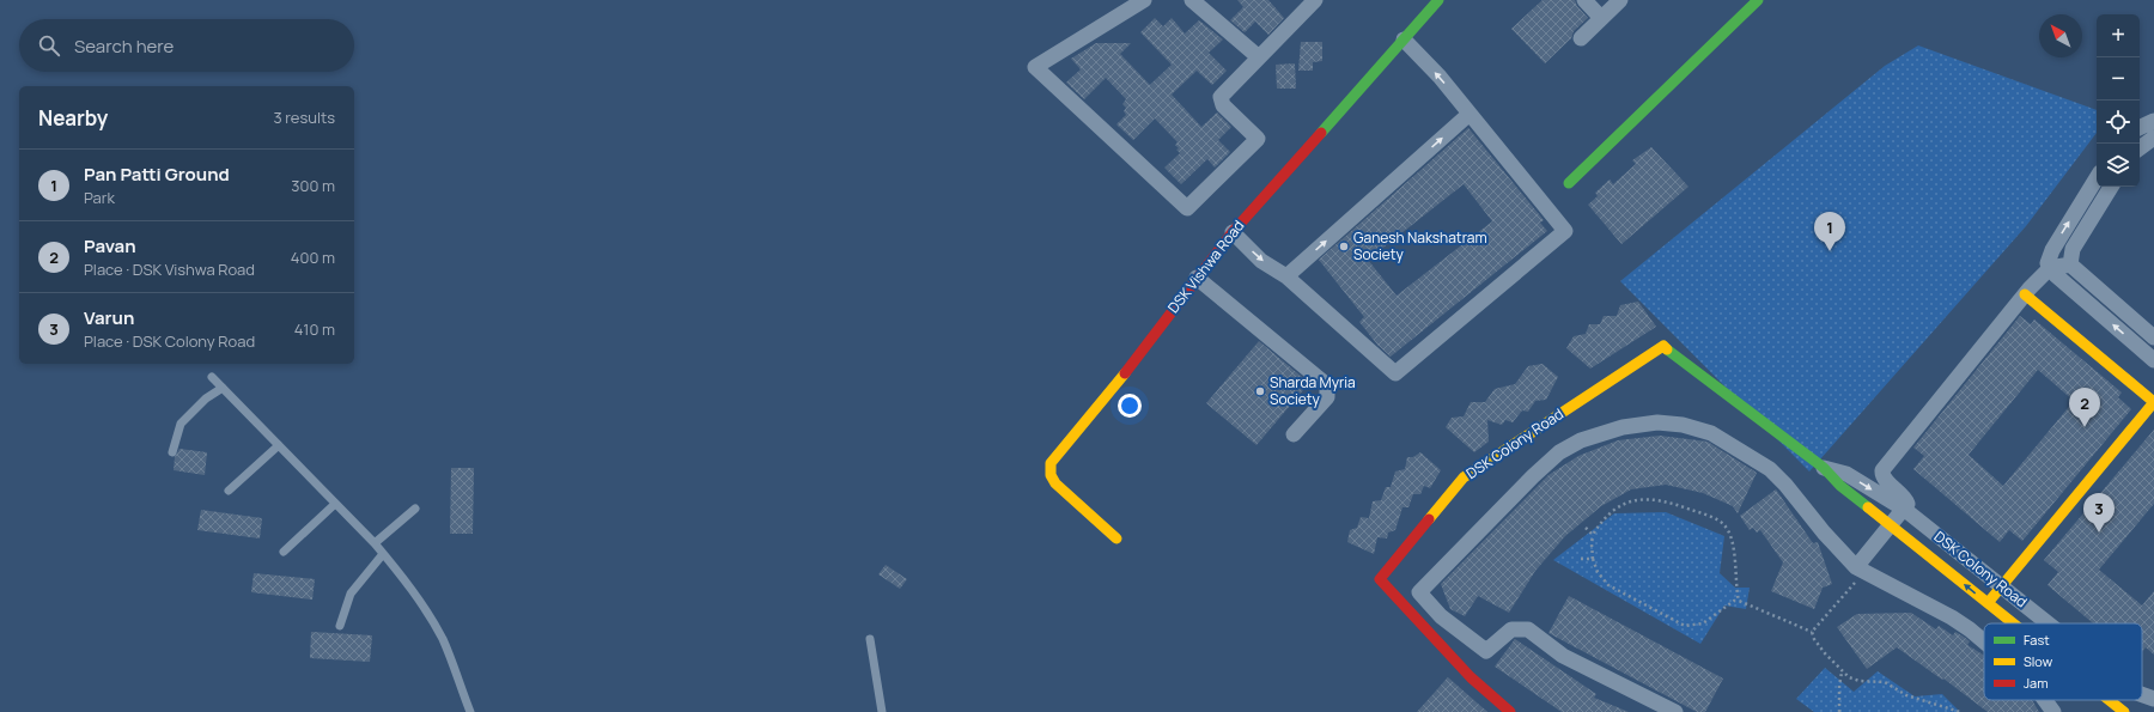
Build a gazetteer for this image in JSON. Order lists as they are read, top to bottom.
{
  "streets": {
    "street": ["DSK Vishwa Road", "DSK Colony Road"]
  },
  "places": ["Ganesh Nakshatram Society", "Sharda Myria Society"],
  "legend": ["Fast", "Slow", "Jam"],
  "north": "top left",
  "page": {
    "map_buttons": ["+", "−"],
    "search": "Search here",
    "heading": ["Nearby", "3 results"],
    "list": [
      {
        "mark": "1",
        "name": "Pan Patti Ground",
        "note": "Park",
        "value": "300 m"
      },
      {
        "mark": "2",
        "name": "Pavan",
        "note": "Place · DSK Vishwa Road",
        "value": "400 m"
      },
      {
        "mark": "3",
        "name": "Varun",
        "note": "Place · DSK Colony Road",
        "value": "410 m"
      }
    ],
    "pins": ["1", "2", "3"]
  }
}
